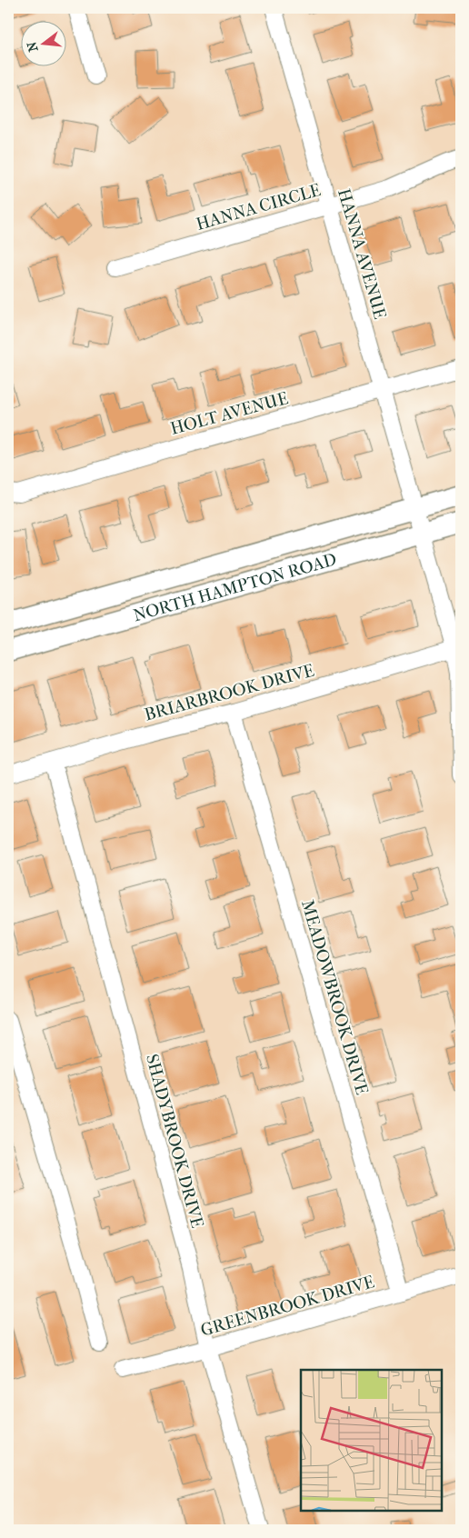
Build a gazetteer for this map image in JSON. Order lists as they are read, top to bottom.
{
  "streets": {
    "main road": ["NORTH HAMPTON ROAD"],
    "street": [
      "HANNA CIRCLE",
      "HANNA AVENUE",
      "HOLT AVENUE",
      "BRIARBROOK DRIVE",
      "MEADOWBROOK DRIVE",
      "SHADYBROOK DRIVE",
      "GREENBROOK DRIVE"
    ]
  },
  "crossings": [
    ["HANNA CIRCLE", "HANNA AVENUE"],
    ["HANNA AVENUE", "HOLT AVENUE"],
    ["HANNA AVENUE", "NORTH HAMPTON ROAD"],
    ["HANNA AVENUE", "BRIARBROOK DRIVE"],
    ["BRIARBROOK DRIVE", "MEADOWBROOK DRIVE"],
    ["BRIARBROOK DRIVE", "SHADYBROOK DRIVE"],
    ["MEADOWBROOK DRIVE", "GREENBROOK DRIVE"],
    ["SHADYBROOK DRIVE", "GREENBROOK DRIVE"]
  ],
  "north": "left"
}
